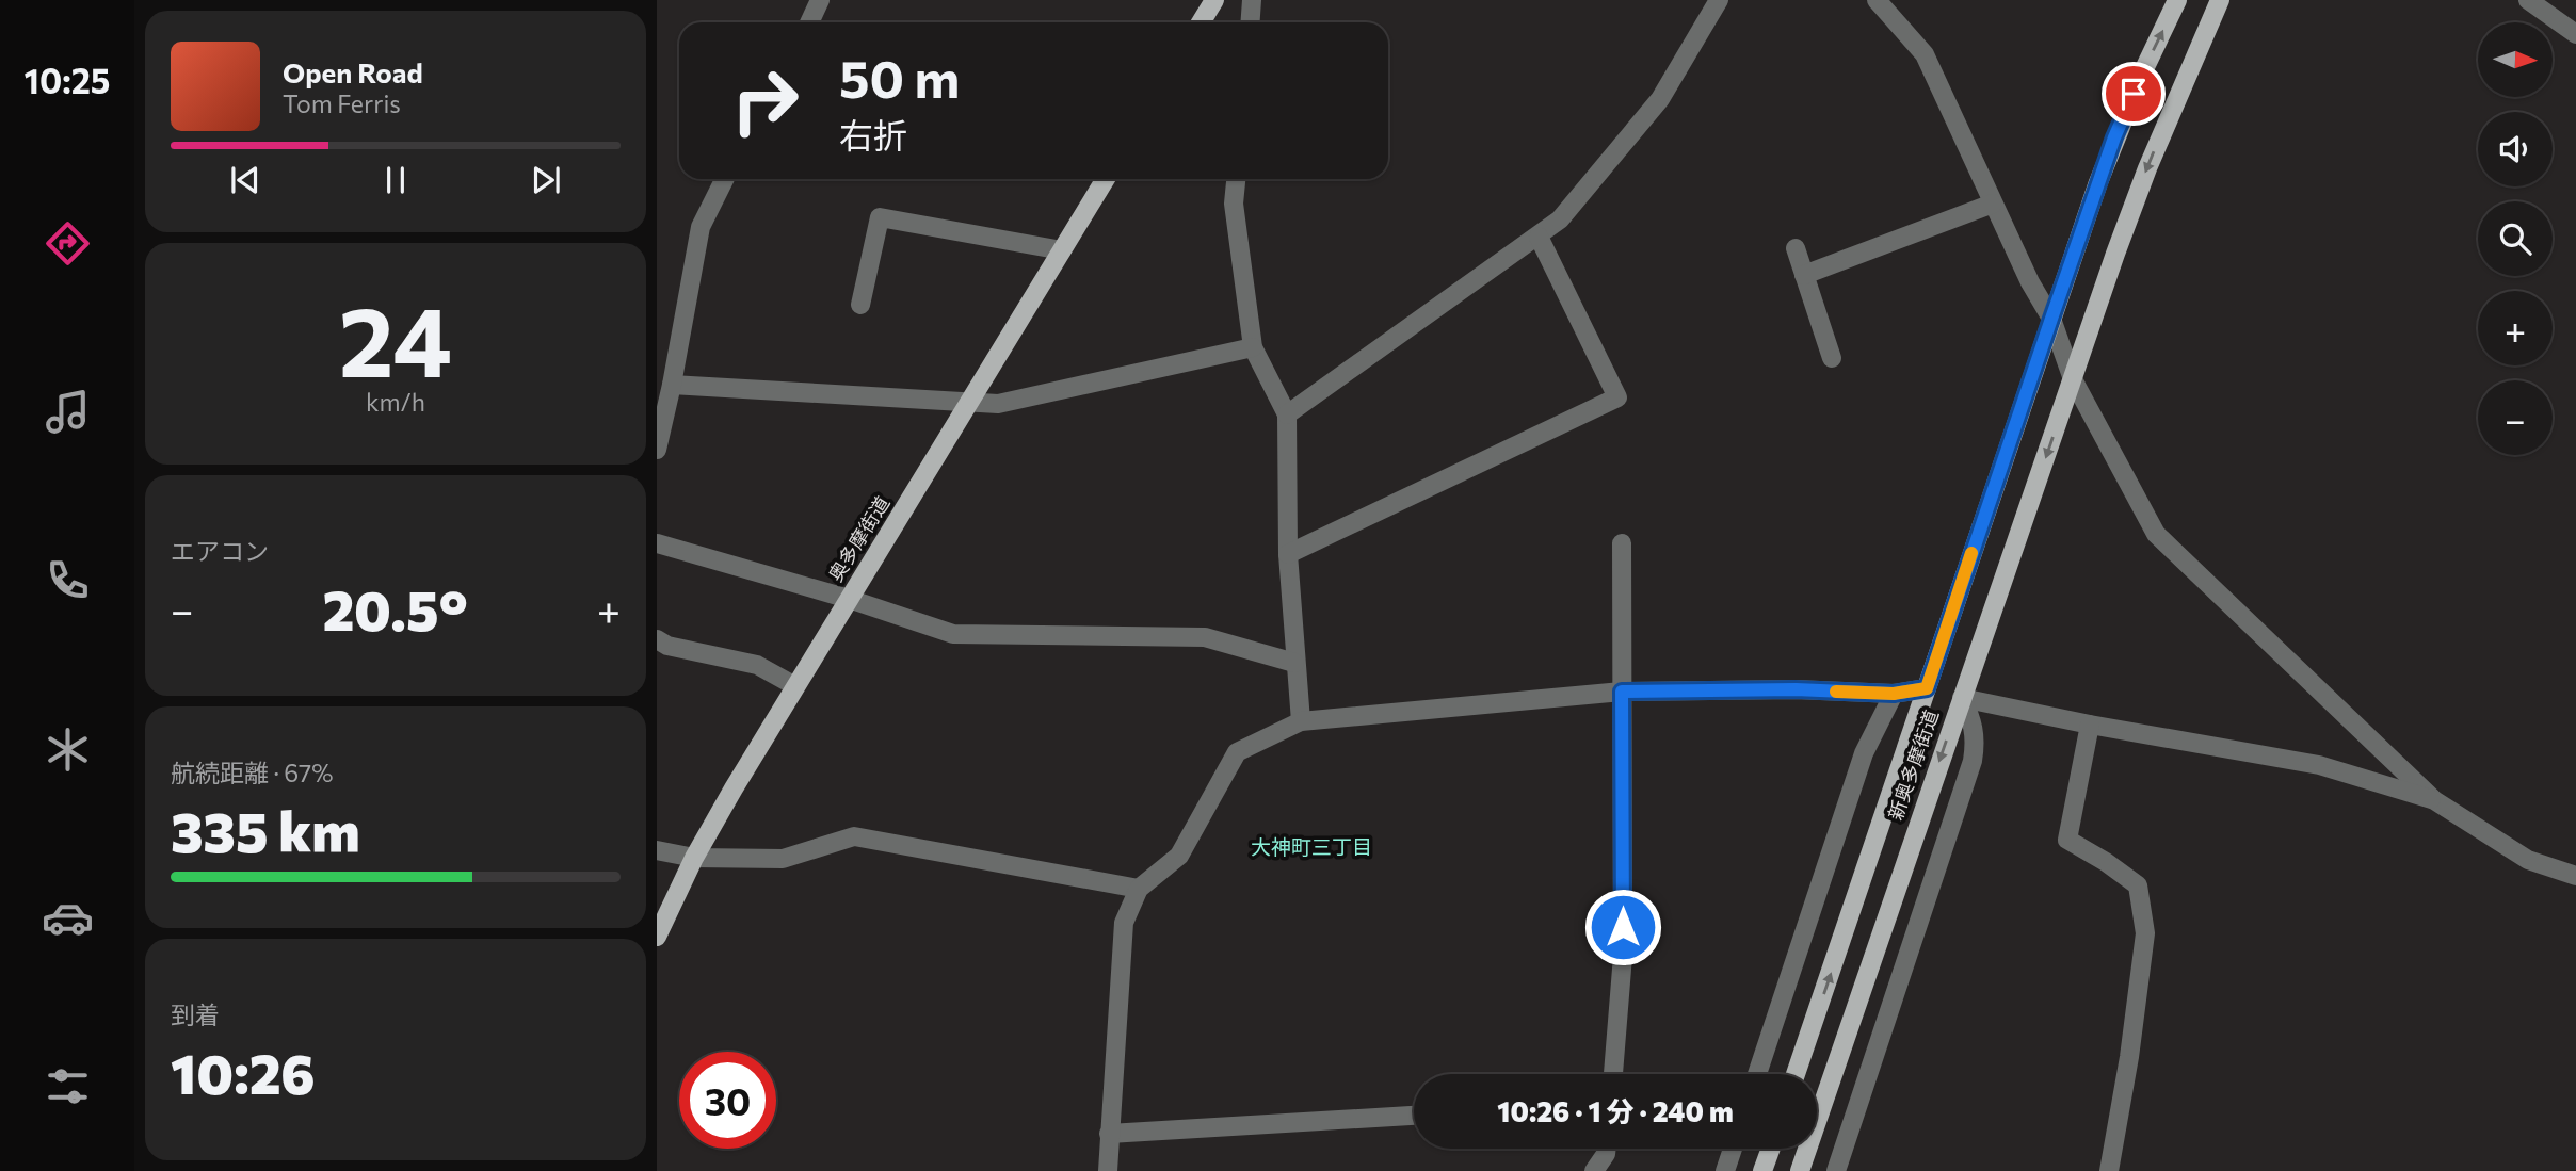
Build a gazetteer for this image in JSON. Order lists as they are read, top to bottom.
{
  "streets": {
    "main road": ["奥多摩街道", "新奥多摩街道"]
  },
  "districts": ["大神町三丁目"],
  "north": "right",
  "page": {
    "tabs": "10:25",
    "map_buttons": ["+", "−"],
    "turn": ["50 m", "右折"],
    "song": ["Open Road", "Tom Ferris"],
    "tile": [
      ["24", "km/h"],
      "エアコン",
      ["航続距離 · 67%", "335 km"],
      ["到着", "10:26"]
    ],
    "heat": ["−", "20.5°", "+"],
    "limit": "30",
    "trip": "10:26 · 1 分 · 240 m"
  }
}
